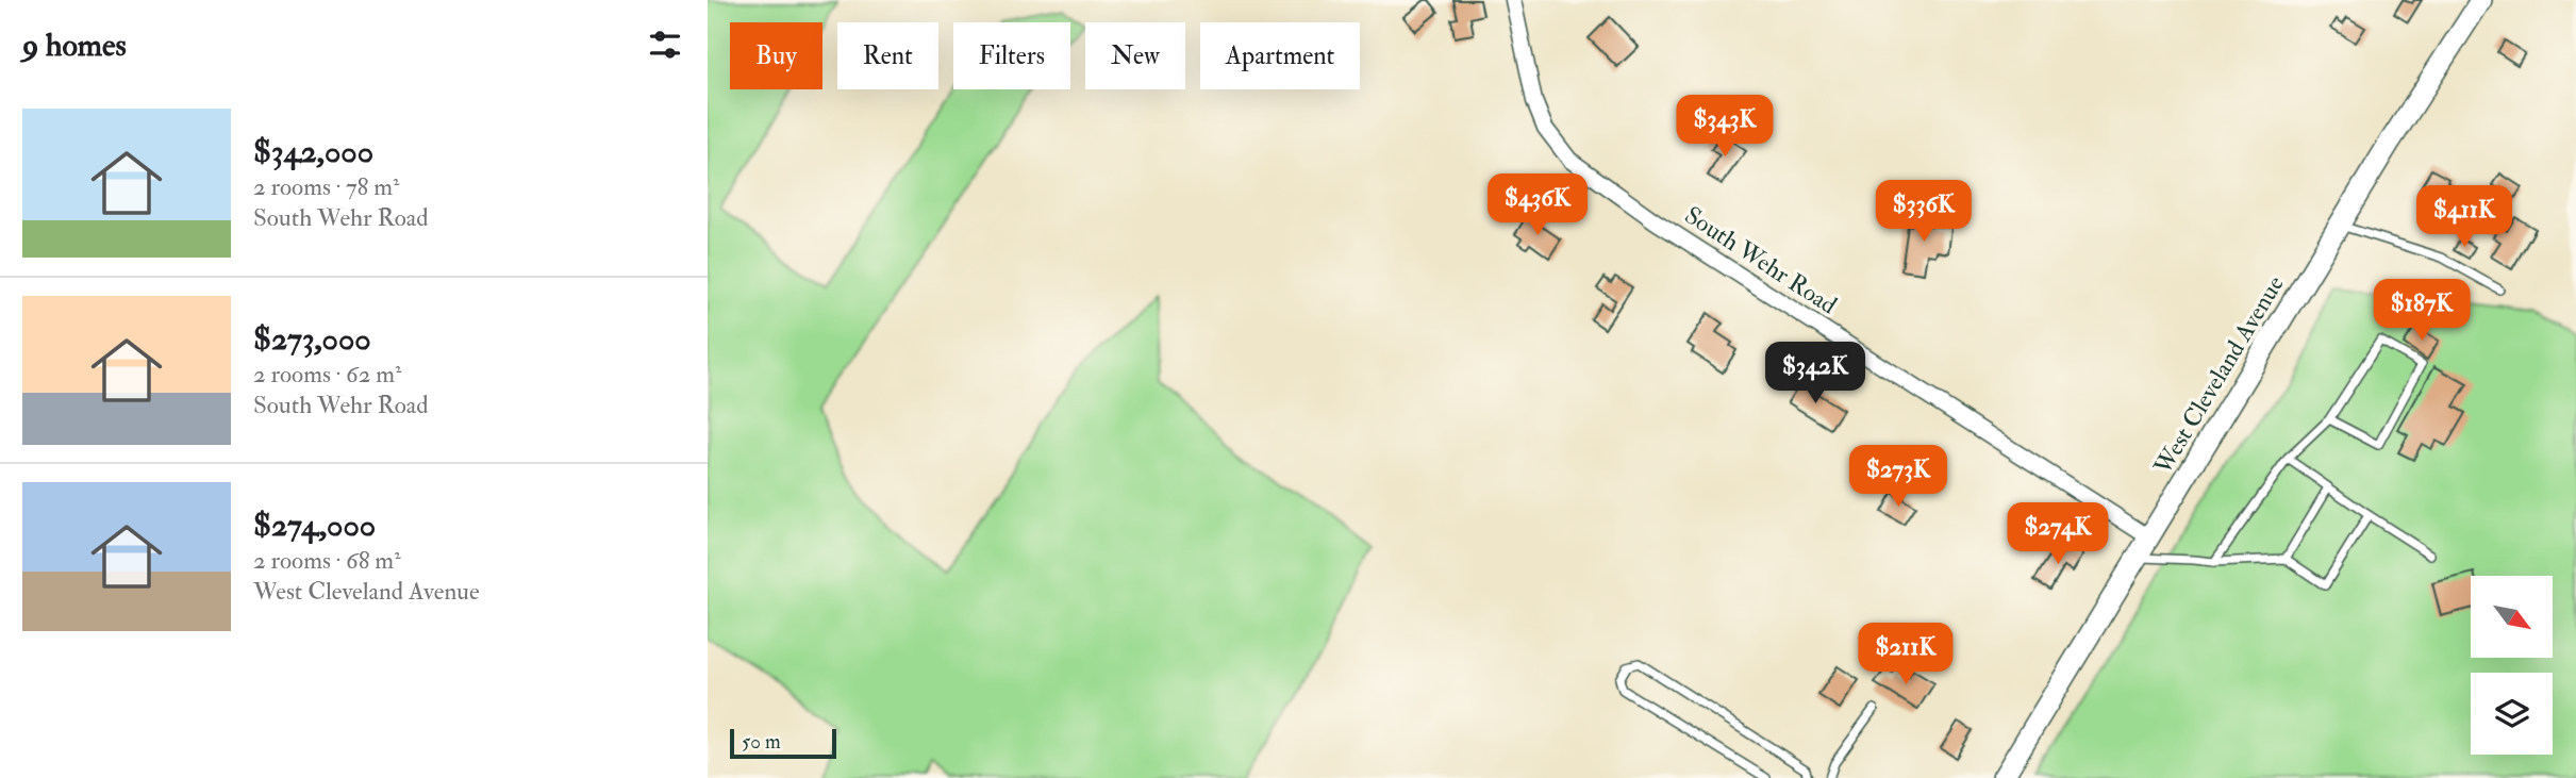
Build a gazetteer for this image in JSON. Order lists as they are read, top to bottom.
{
  "streets": {
    "main road": ["West Cleveland Avenue"],
    "street": ["South Wehr Road"]
  },
  "crossings": [
    ["South Wehr Road", "West Cleveland Avenue"]
  ],
  "scale_bar": "50 m",
  "north": "bottom right",
  "page": {
    "heading": "9 homes",
    "chip": [
      "Buy",
      "Rent",
      "Filters",
      "New",
      "Apartment"
    ],
    "list": [
      {
        "name": "$342,000",
        "note": "2 rooms · 78 m² · South Wehr Road"
      },
      {
        "name": "$273,000",
        "note": "2 rooms · 62 m² · South Wehr Road"
      },
      {
        "name": "$274,000",
        "note": "2 rooms · 68 m² · West Cleveland Avenue"
      }
    ],
    "price": [
      "$343K",
      "$436K",
      "$336K",
      "$411K",
      "$187K",
      "$342K",
      "$273K",
      "$274K",
      "$211K"
    ],
    "scale": "50 m"
  }
}
